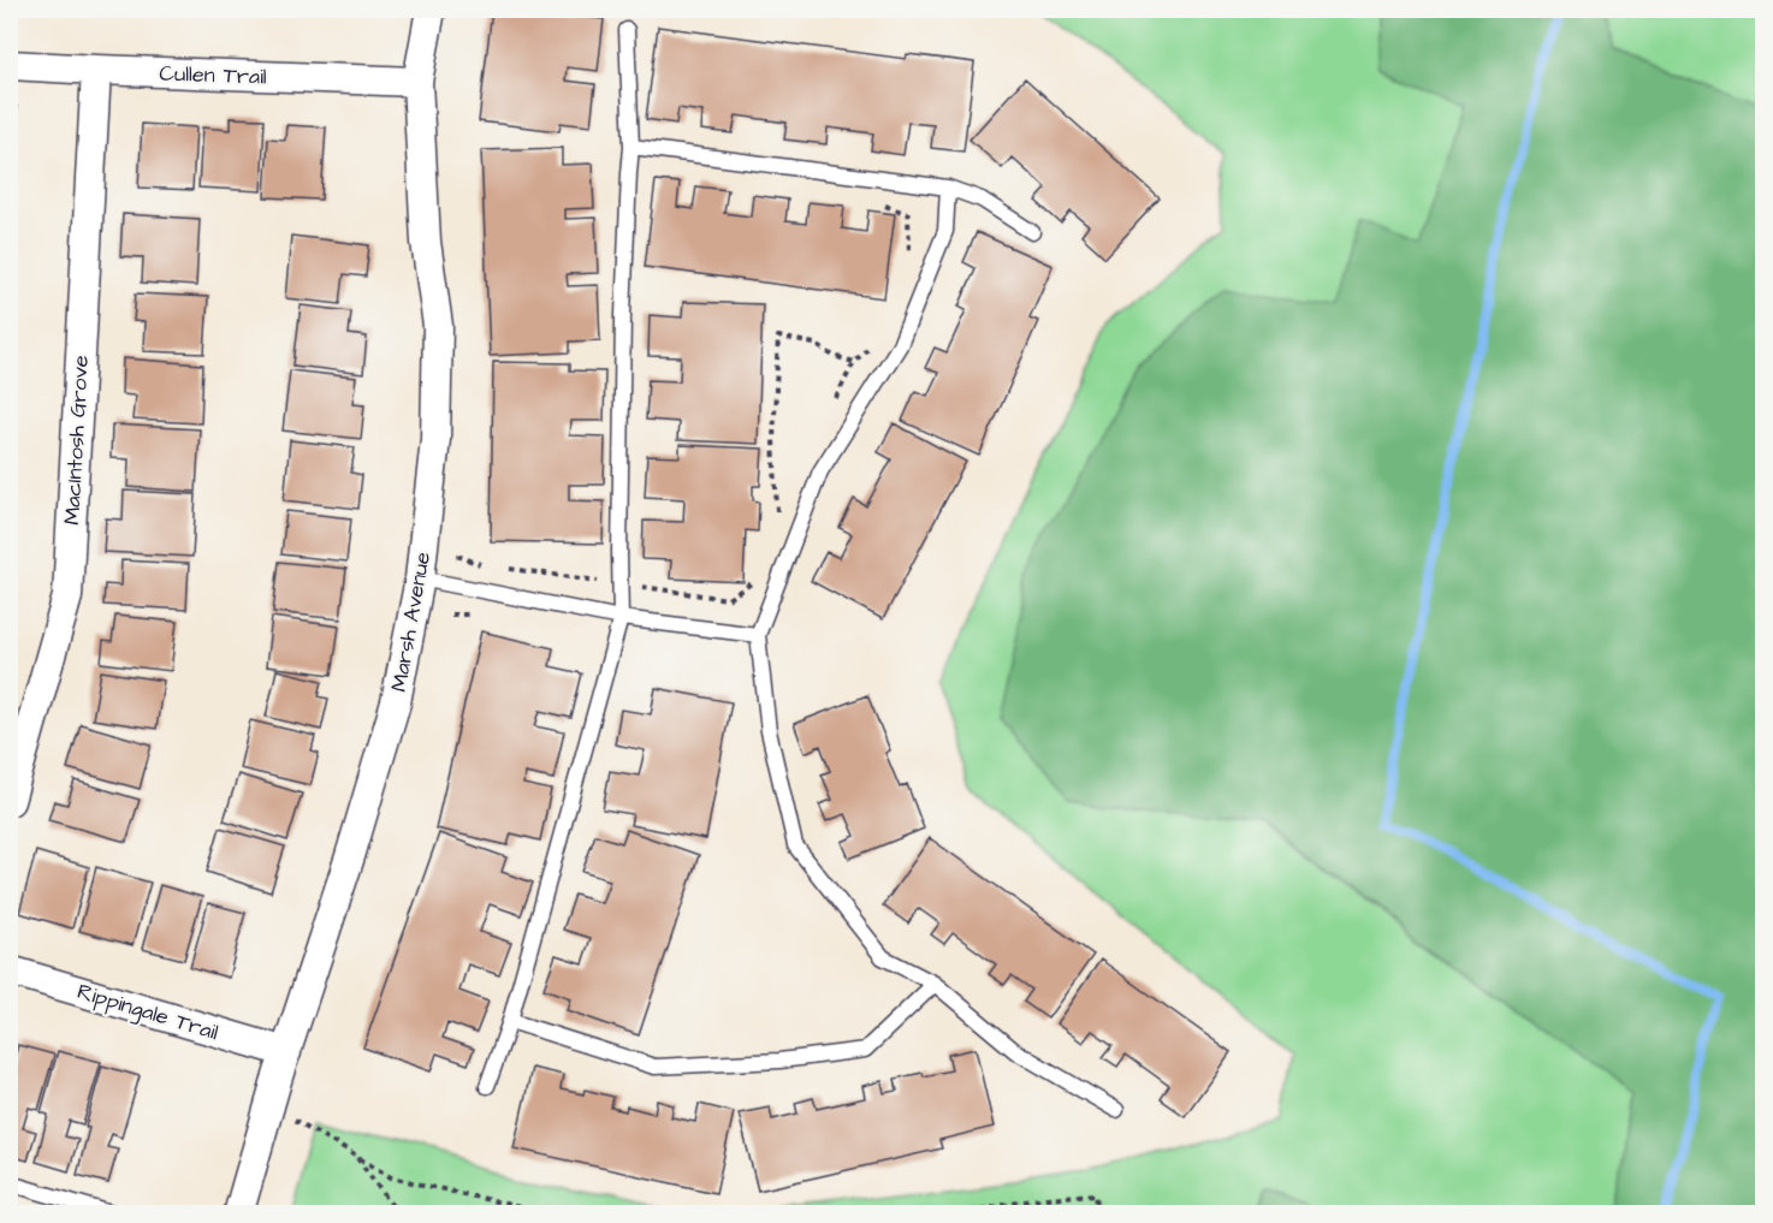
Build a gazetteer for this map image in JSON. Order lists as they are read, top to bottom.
{
  "streets": {
    "street": [
      "Cullen Trail",
      "MacIntosh Grove",
      "Marsh Avenue",
      "Rippingale Trail"
    ]
  },
  "crossings": [
    ["Cullen Trail", "MacIntosh Grove"],
    ["Cullen Trail", "Marsh Avenue"],
    ["Marsh Avenue", "Rippingale Trail"]
  ]
}
